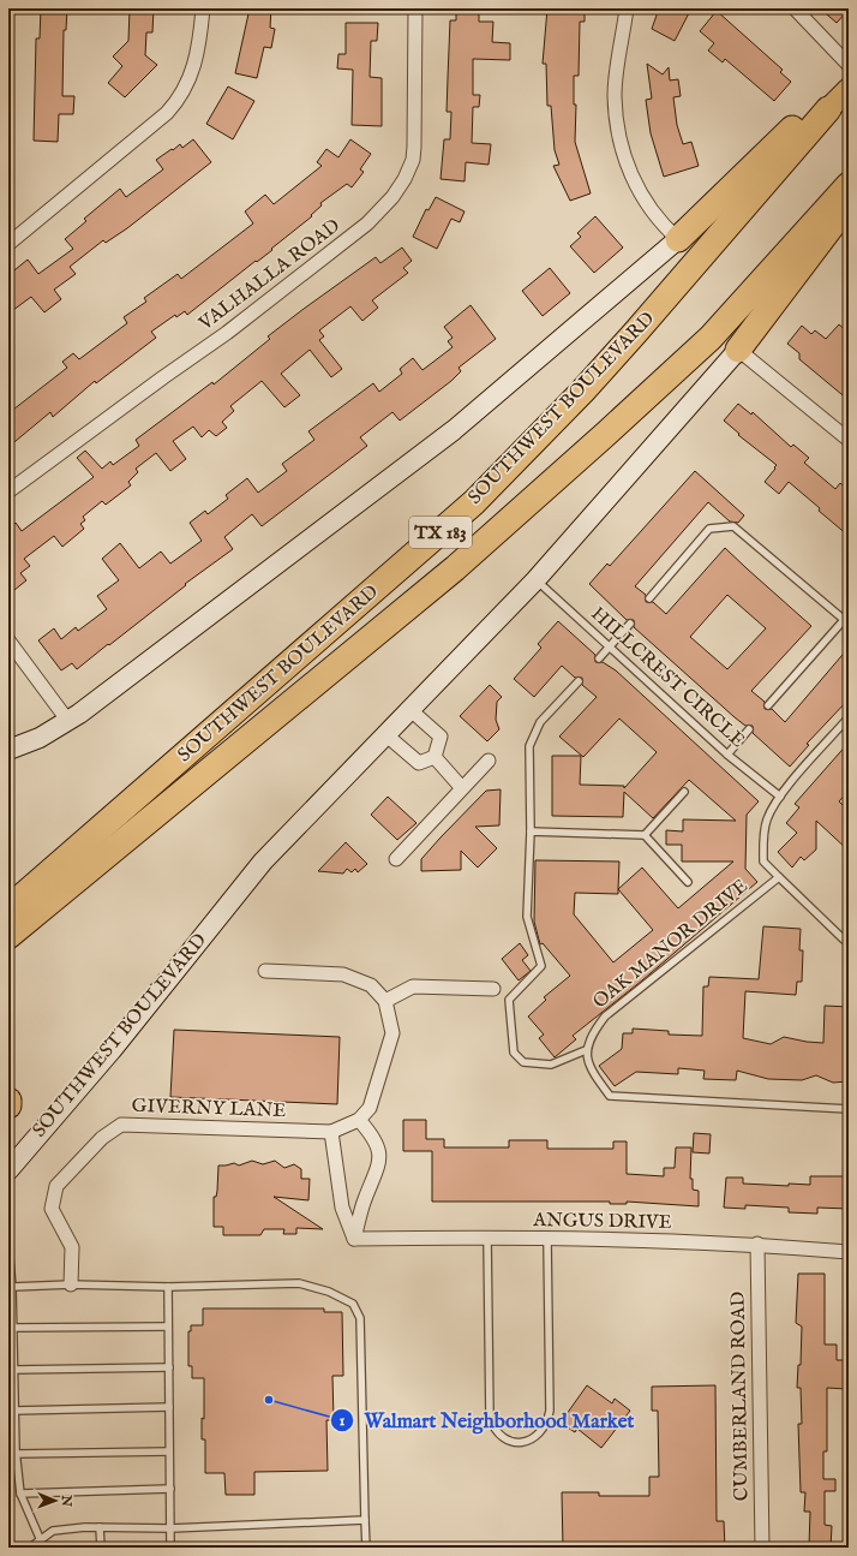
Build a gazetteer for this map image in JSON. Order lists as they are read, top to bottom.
{
  "streets": {
    "highway": ["SOUTHWEST BOULEVARD", "TX 183"],
    "street": [
      "VALHALLA ROAD",
      "GIVERNY LANE",
      "ANGUS DRIVE",
      "CUMBERLAND ROAD"
    ],
    "lane": ["HILLCREST CIRCLE", "OAK MANOR DRIVE"]
  },
  "crossings": [
    ["SOUTHWEST BOULEVARD", "HILLCREST CIRCLE"],
    ["ANGUS DRIVE", "CUMBERLAND ROAD"]
  ],
  "places": ["Walmart Neighborhood Market"],
  "north": "right"
}
